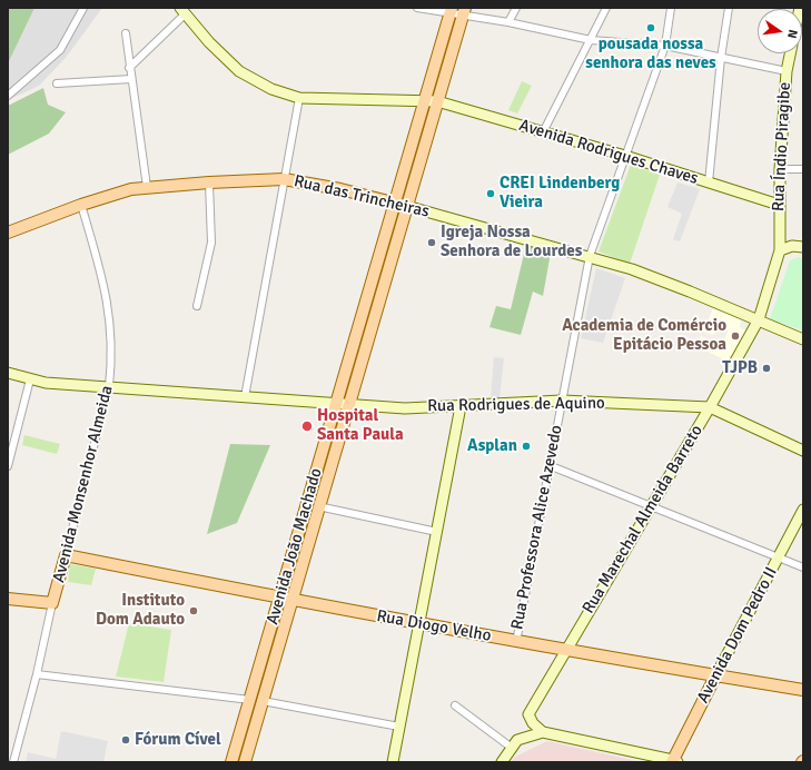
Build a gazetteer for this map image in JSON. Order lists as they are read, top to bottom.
{
  "streets": {
    "main road": [
      "Rua das Trincheiras",
      "Avenida Monsenhor Almeida",
      "Avenida João Machado",
      "Rua Diogo Velho",
      "Avenida Dom Pedro II"
    ],
    "street": [
      "Rua Índio Piragibe",
      "Avenida Rodrigues Chaves",
      "Rua Rodrigues de Aquino",
      "Rua Marechal Almeida Barreto",
      "Rua Professora Alice Azevedo"
    ]
  },
  "crossings": [
    ["Rua Índio Piragibe", "Avenida Rodrigues Chaves"],
    ["Rua Índio Piragibe", "Rua Marechal Almeida Barreto"],
    ["Avenida Rodrigues Chaves", "Rua Professora Alice Azevedo"],
    ["Avenida Rodrigues Chaves", "Avenida João Machado"],
    ["Rua das Trincheiras", "Avenida Monsenhor Almeida"],
    ["Rua das Trincheiras", "Rua Marechal Almeida Barreto"],
    ["Rua das Trincheiras", "Rua Professora Alice Azevedo"],
    ["Rua das Trincheiras", "Avenida João Machado"],
    ["Rua Rodrigues de Aquino", "Avenida Monsenhor Almeida"],
    ["Rua Rodrigues de Aquino", "Rua Marechal Almeida Barreto"],
    ["Rua Rodrigues de Aquino", "Rua Professora Alice Azevedo"],
    ["Rua Rodrigues de Aquino", "Avenida João Machado"],
    ["Avenida Monsenhor Almeida", "Rua Diogo Velho"],
    ["Rua Marechal Almeida Barreto", "Rua Diogo Velho"],
    ["Rua Professora Alice Azevedo", "Rua Diogo Velho"],
    ["Avenida João Machado", "Rua Diogo Velho"],
    ["Rua Diogo Velho", "Avenida Dom Pedro II"]
  ],
  "places": [
    "pousada nossa senhora das neves",
    "CREI Lindenberg Vieira",
    "Igreja Nossa Senhora de Lourdes",
    "Academia de Comércio Epitácio Pessoa",
    "TJPB",
    "Hospital Santa Paula",
    "Asplan",
    "Instituto Dom Adauto",
    "Fórum Cível"
  ],
  "north": "right"
}
